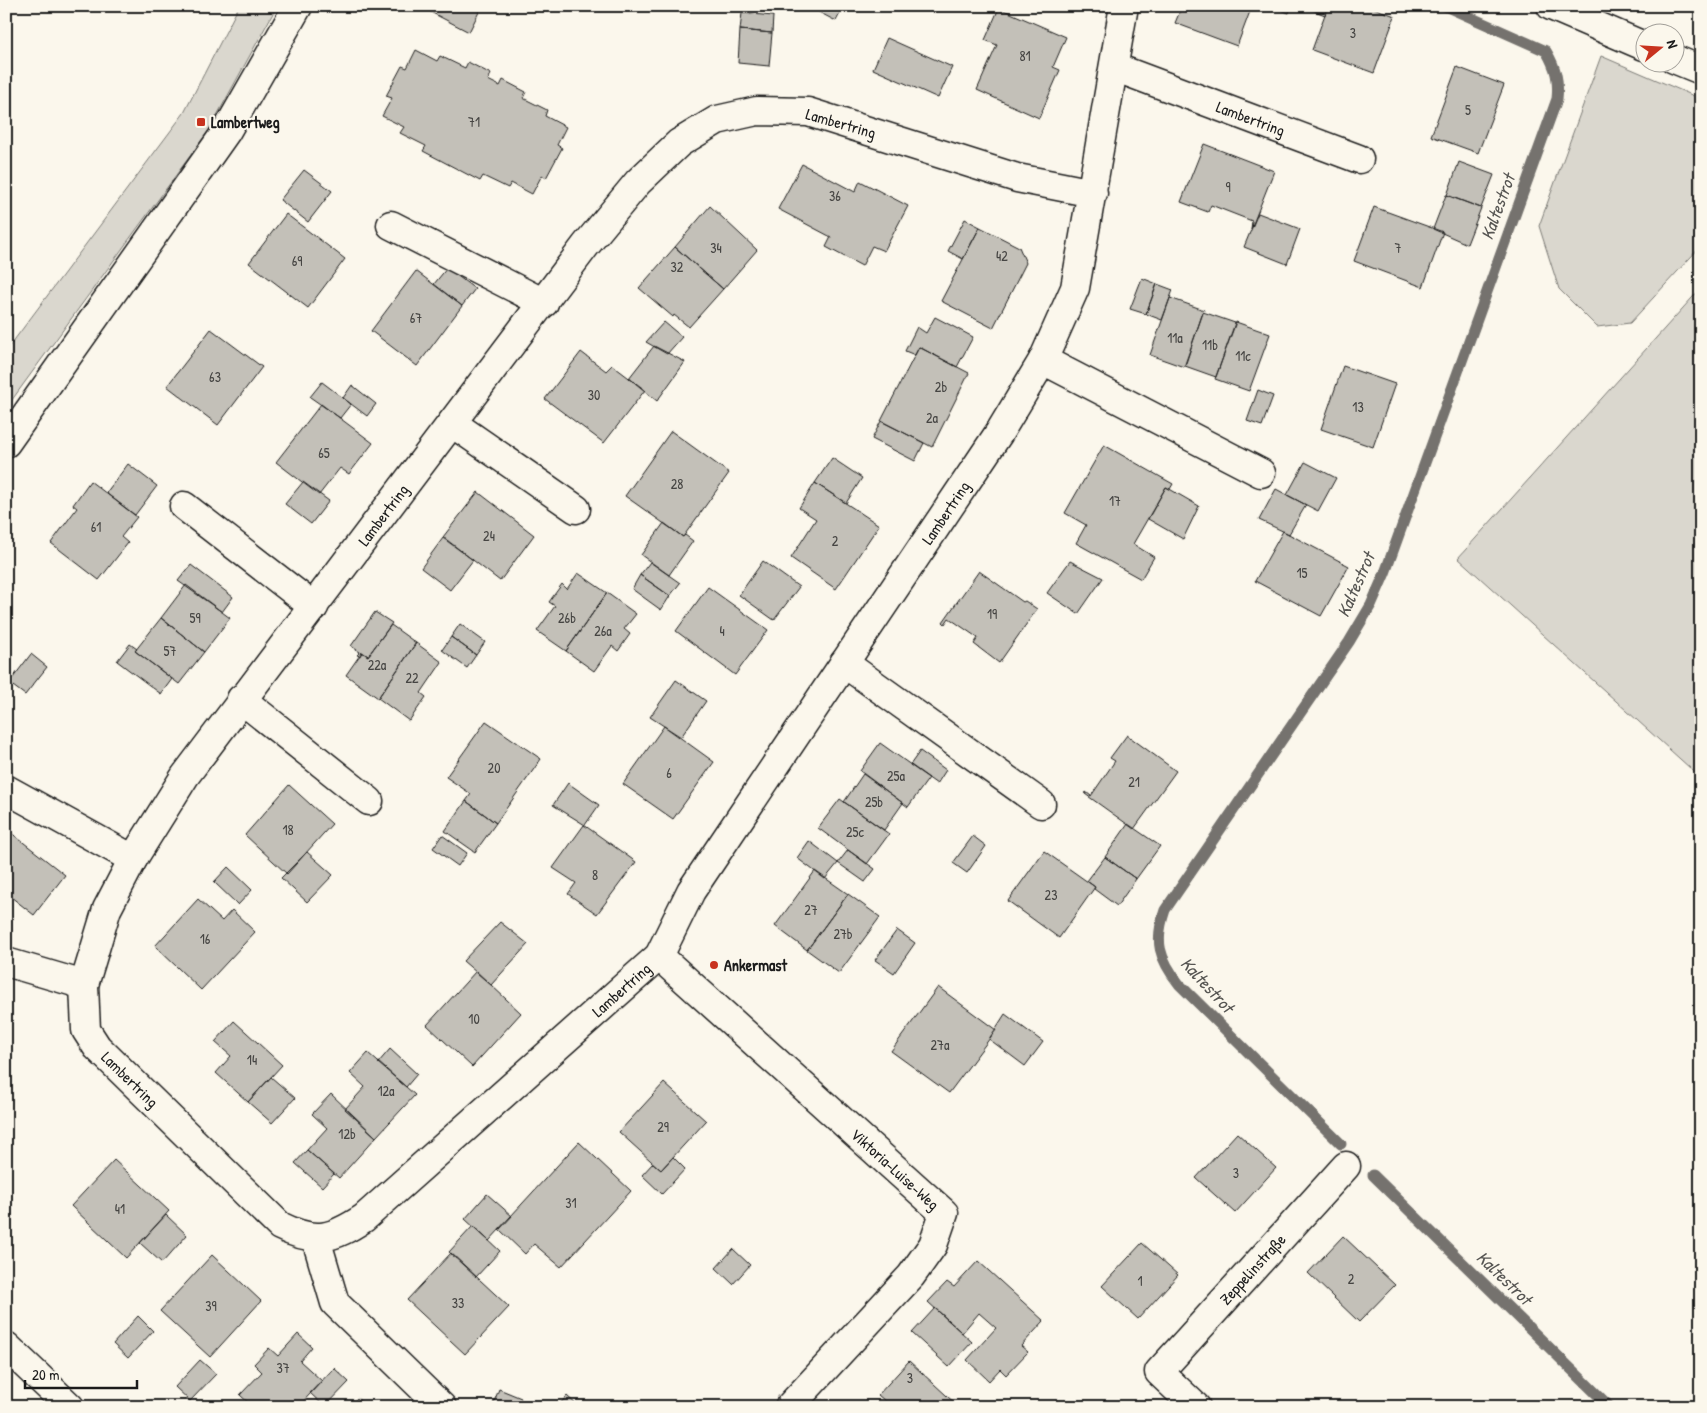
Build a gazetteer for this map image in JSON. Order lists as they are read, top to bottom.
{
  "streets": {
    "street": ["Lambertring", "Viktoria-Luise-Weg", "Zeppelinstraße"]
  },
  "crossings": [
    ["Lambertring", "Viktoria-Luise-Weg"]
  ],
  "water": ["Kaltestrot"],
  "places": {
    "transit": ["Lambertweg"],
    "other": ["Ankermast"]
  },
  "house_numbers": [
    "3",
    "81",
    "5",
    "71",
    "9",
    "36",
    "34",
    "7",
    "42",
    "69",
    "32",
    "67",
    "11a",
    "11b",
    "11c",
    "63",
    "2b",
    "30",
    "13",
    "2a",
    "65",
    "28",
    "17",
    "61",
    "24",
    "2",
    "15",
    "19",
    "59",
    "26b",
    "26a",
    "4",
    "57",
    "22a",
    "22",
    "20",
    "6",
    "25a",
    "21",
    "25b",
    "18",
    "25c",
    "8",
    "23",
    "27",
    "27b",
    "16",
    "10",
    "27a",
    "14",
    "12a",
    "29",
    "12b",
    "3",
    "31",
    "41",
    "2",
    "1",
    "33",
    "39",
    "37",
    "3"
  ],
  "scale_bar": "20 m",
  "north": "right"
}
